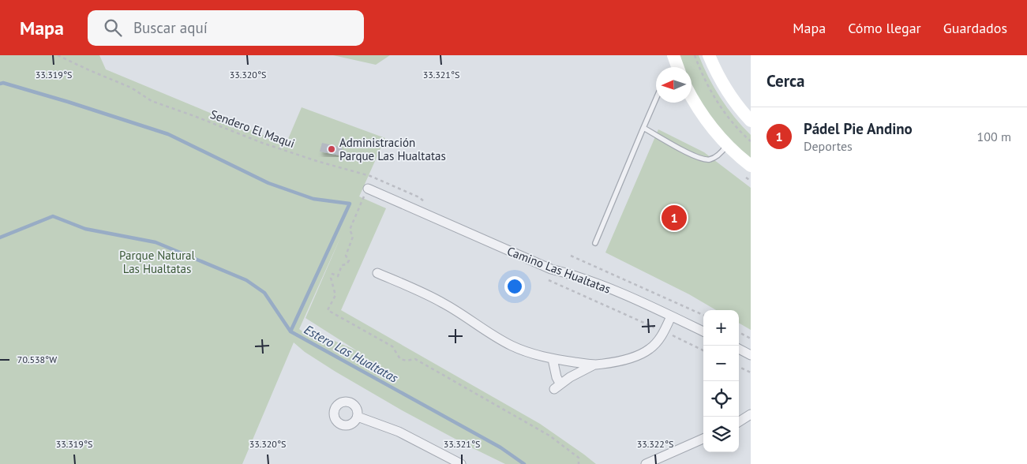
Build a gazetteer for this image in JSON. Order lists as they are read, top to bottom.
{
  "streets": {
    "street": ["Camino Las Hualtatas"],
    "path": ["Sendero El Maqui"]
  },
  "crossings": [
    ["Sendero El Maqui", "Camino Las Hualtatas"]
  ],
  "water": ["Estero Las Hualtatas"],
  "parks": ["Parque Natural Las Hualtatas"],
  "places": ["Administración Parque Las Hualtatas"],
  "north": "left",
  "page": {
    "header": "Mapa",
    "search": "Buscar aquí",
    "nav": ["Mapa", "Cómo llegar", "Guardados"],
    "heading": "Cerca",
    "list": [
      {
        "mark": "1",
        "name": "Pádel Pie Andino",
        "note": "Deportes",
        "value": "100 m"
      }
    ],
    "pins": "1",
    "map_buttons": ["+", "−"]
  },
  "coordinates": [
    "33.319°S",
    "33.320°S",
    "33.321°S",
    "70.538°W",
    "33.322°S"
  ]
}
